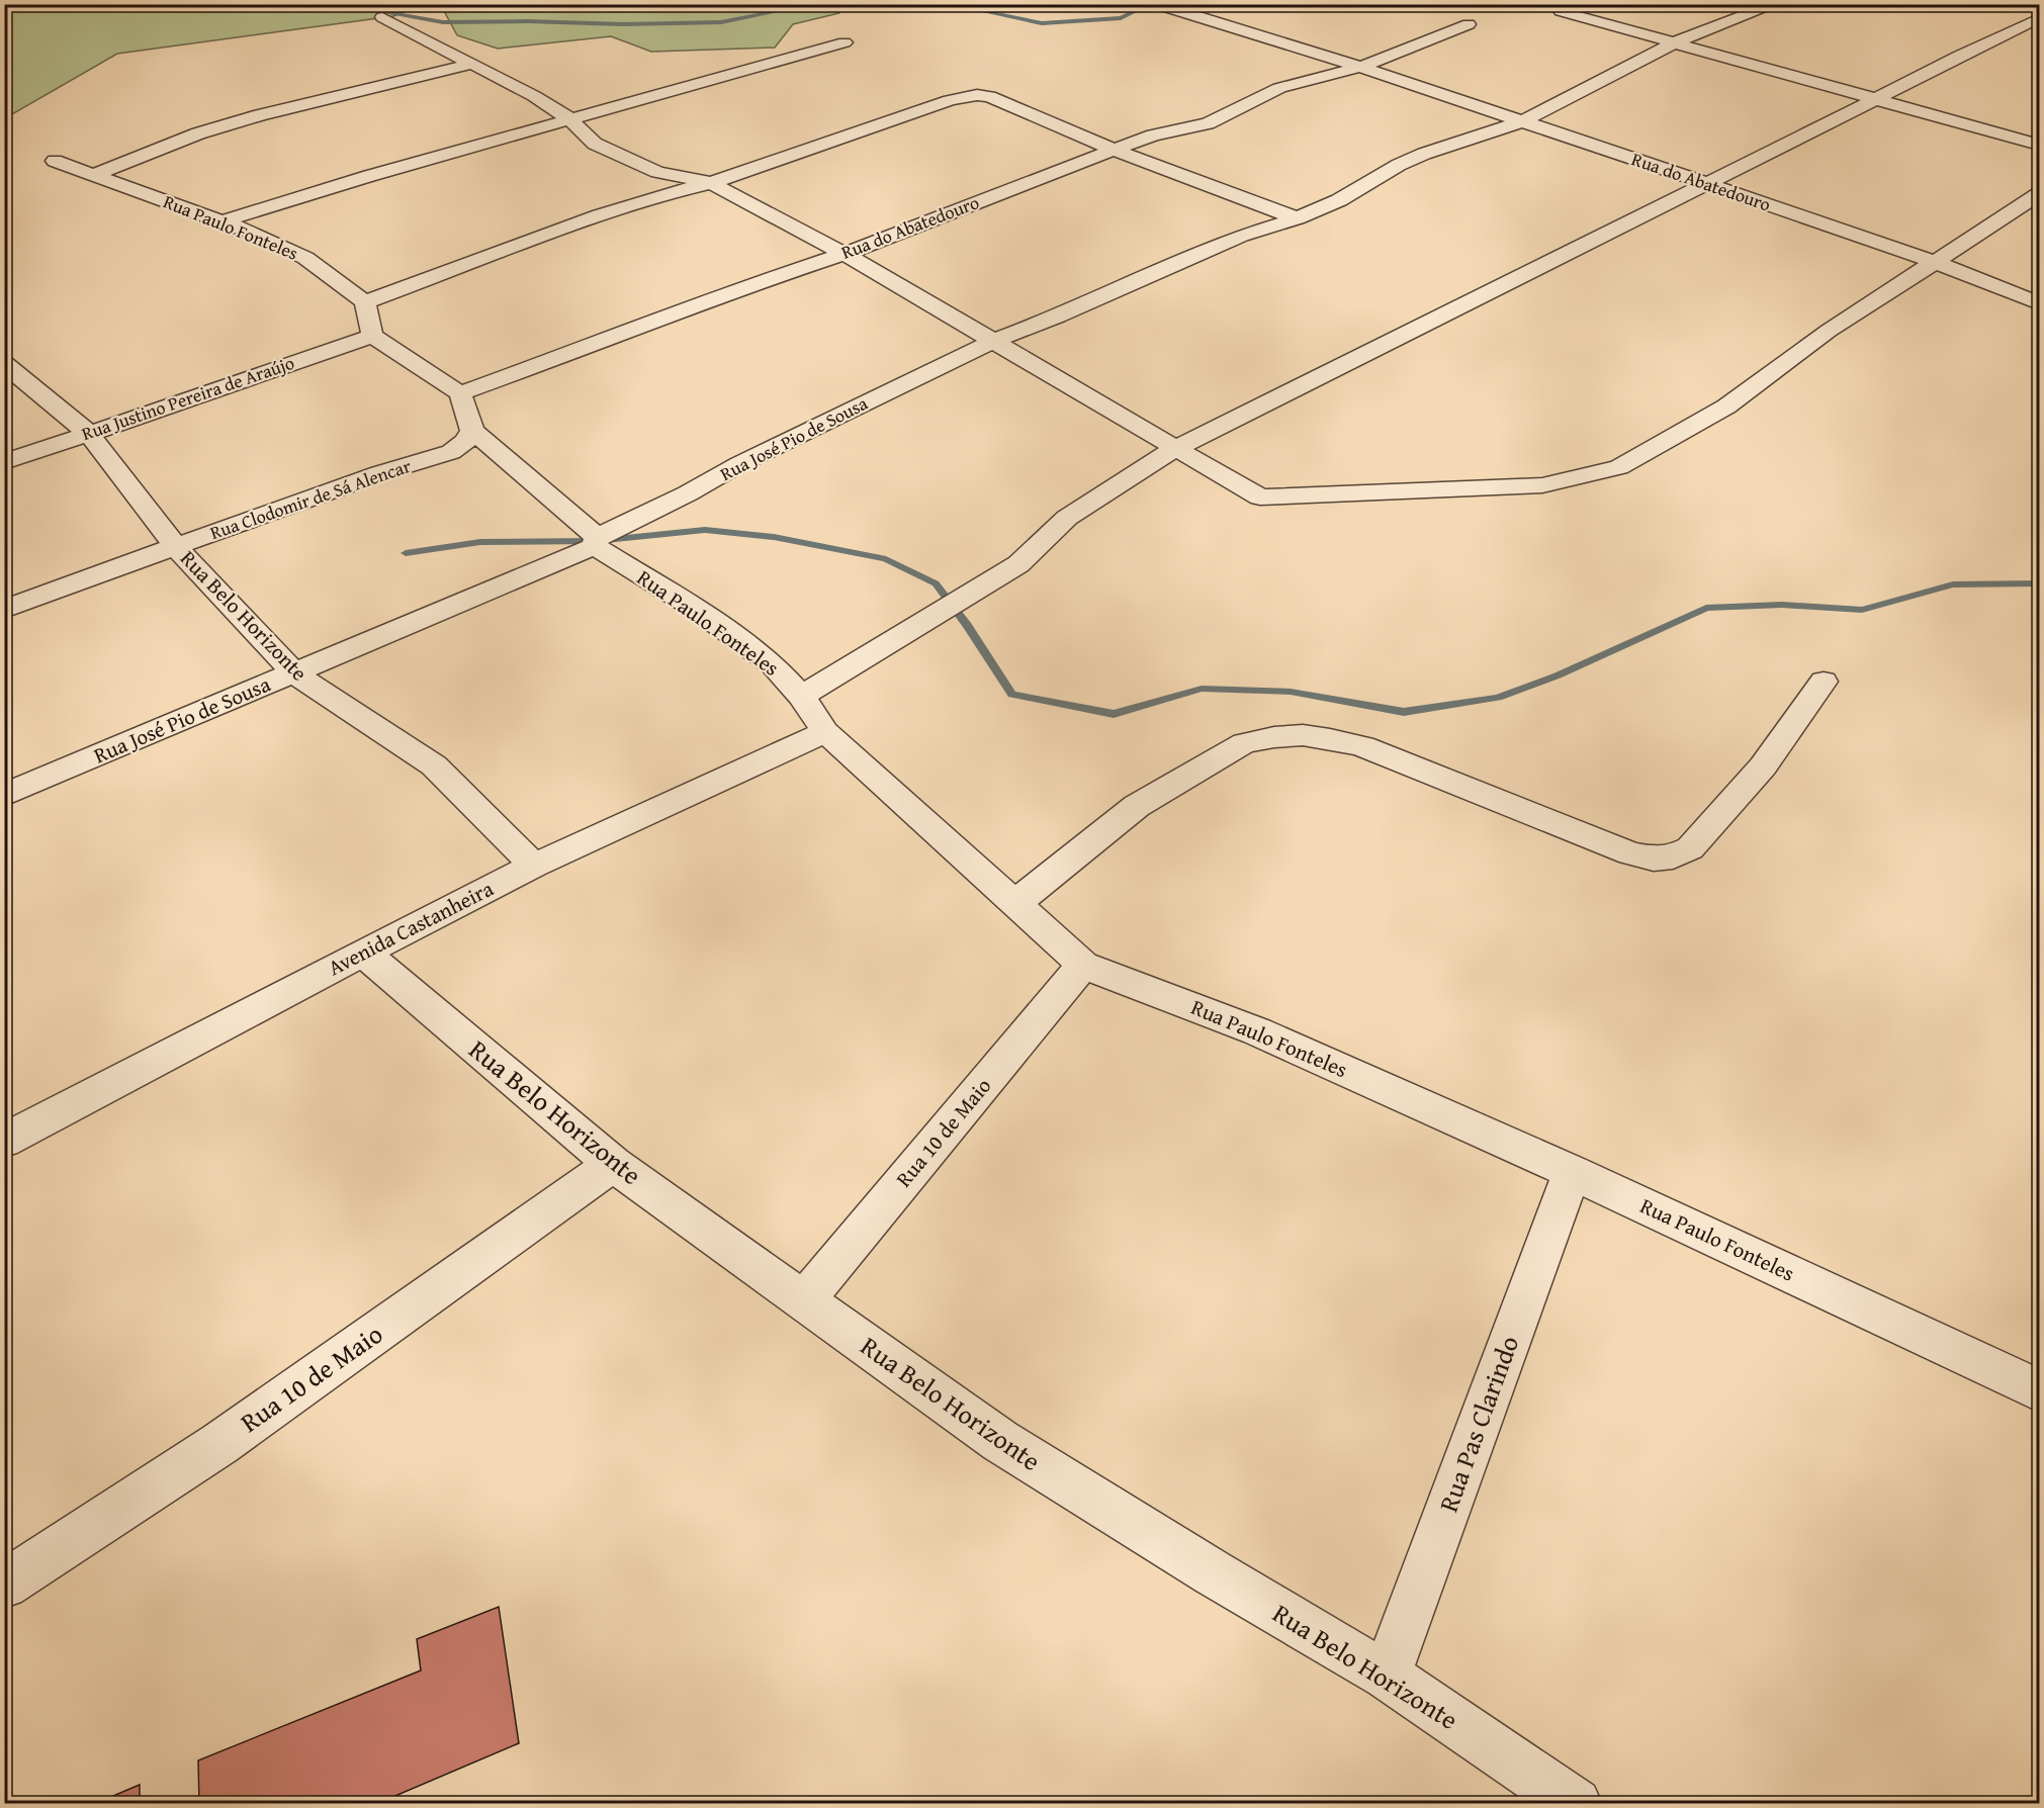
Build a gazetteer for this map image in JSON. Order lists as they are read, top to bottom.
{
  "streets": {
    "street": [
      "Rua do Abatedouro",
      "Rua Paulo Fonteles",
      "Rua Justino Pereira de Araújo",
      "Rua José Pio de Sousa",
      "Rua Clodomir de Sá Alencar",
      "Rua Belo Horizonte",
      "Avenida Castanheira",
      "Rua 10 de Maio",
      "Rua Pas Clarindo"
    ]
  },
  "crossings": [
    ["Rua do Abatedouro", "Rua José Pio de Sousa"],
    ["Rua Paulo Fonteles", "Rua José Pio de Sousa"],
    ["Rua Paulo Fonteles", "Rua Clodomir de Sá Alencar"],
    ["Rua Paulo Fonteles", "Avenida Castanheira"],
    ["Rua Paulo Fonteles", "Rua 10 de Maio"],
    ["Rua Paulo Fonteles", "Rua Pas Clarindo"],
    ["Rua Justino Pereira de Araújo", "Rua Belo Horizonte"],
    ["Rua José Pio de Sousa", "Rua Belo Horizonte"],
    ["Rua Clodomir de Sá Alencar", "Rua Belo Horizonte"],
    ["Rua Belo Horizonte", "Avenida Castanheira"],
    ["Rua Belo Horizonte", "Rua 10 de Maio"],
    ["Rua Belo Horizonte", "Rua Pas Clarindo"]
  ]
}
